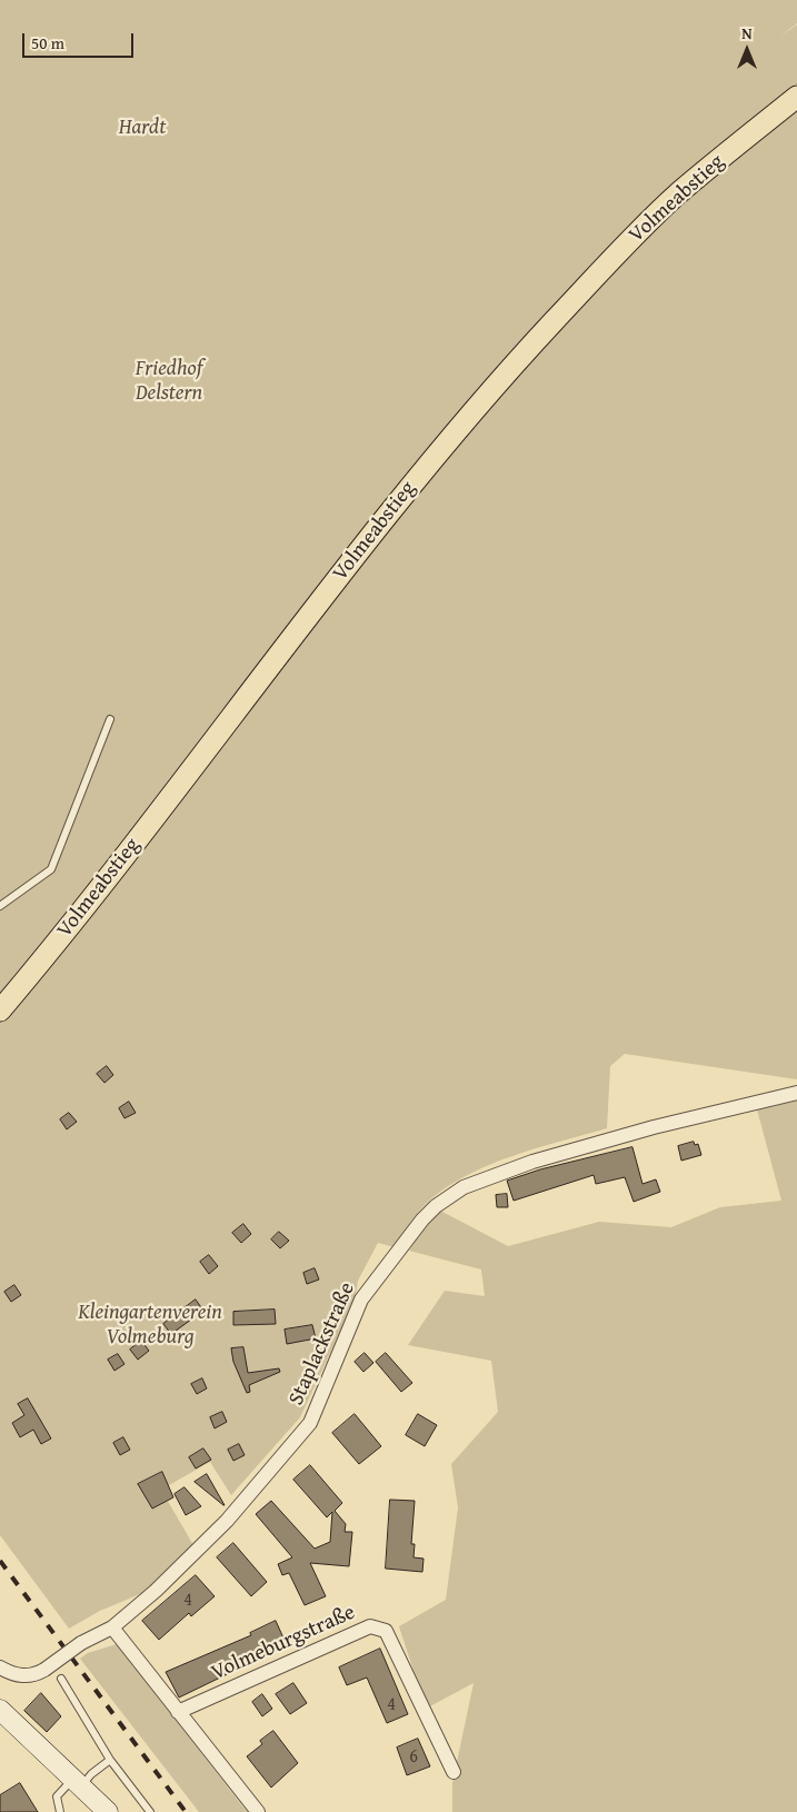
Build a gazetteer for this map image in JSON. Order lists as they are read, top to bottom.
{
  "streets": {
    "main road": ["Volmeabstieg"],
    "street": ["Staplackstraße", "Volmeburgstraße"]
  },
  "parks": ["Hardt", "Friedhof Delstern", "Kleingartenverein Volmeburg"],
  "house_numbers": ["4", "4", "6"],
  "scale_bar": "50 m",
  "north": "top"
}
